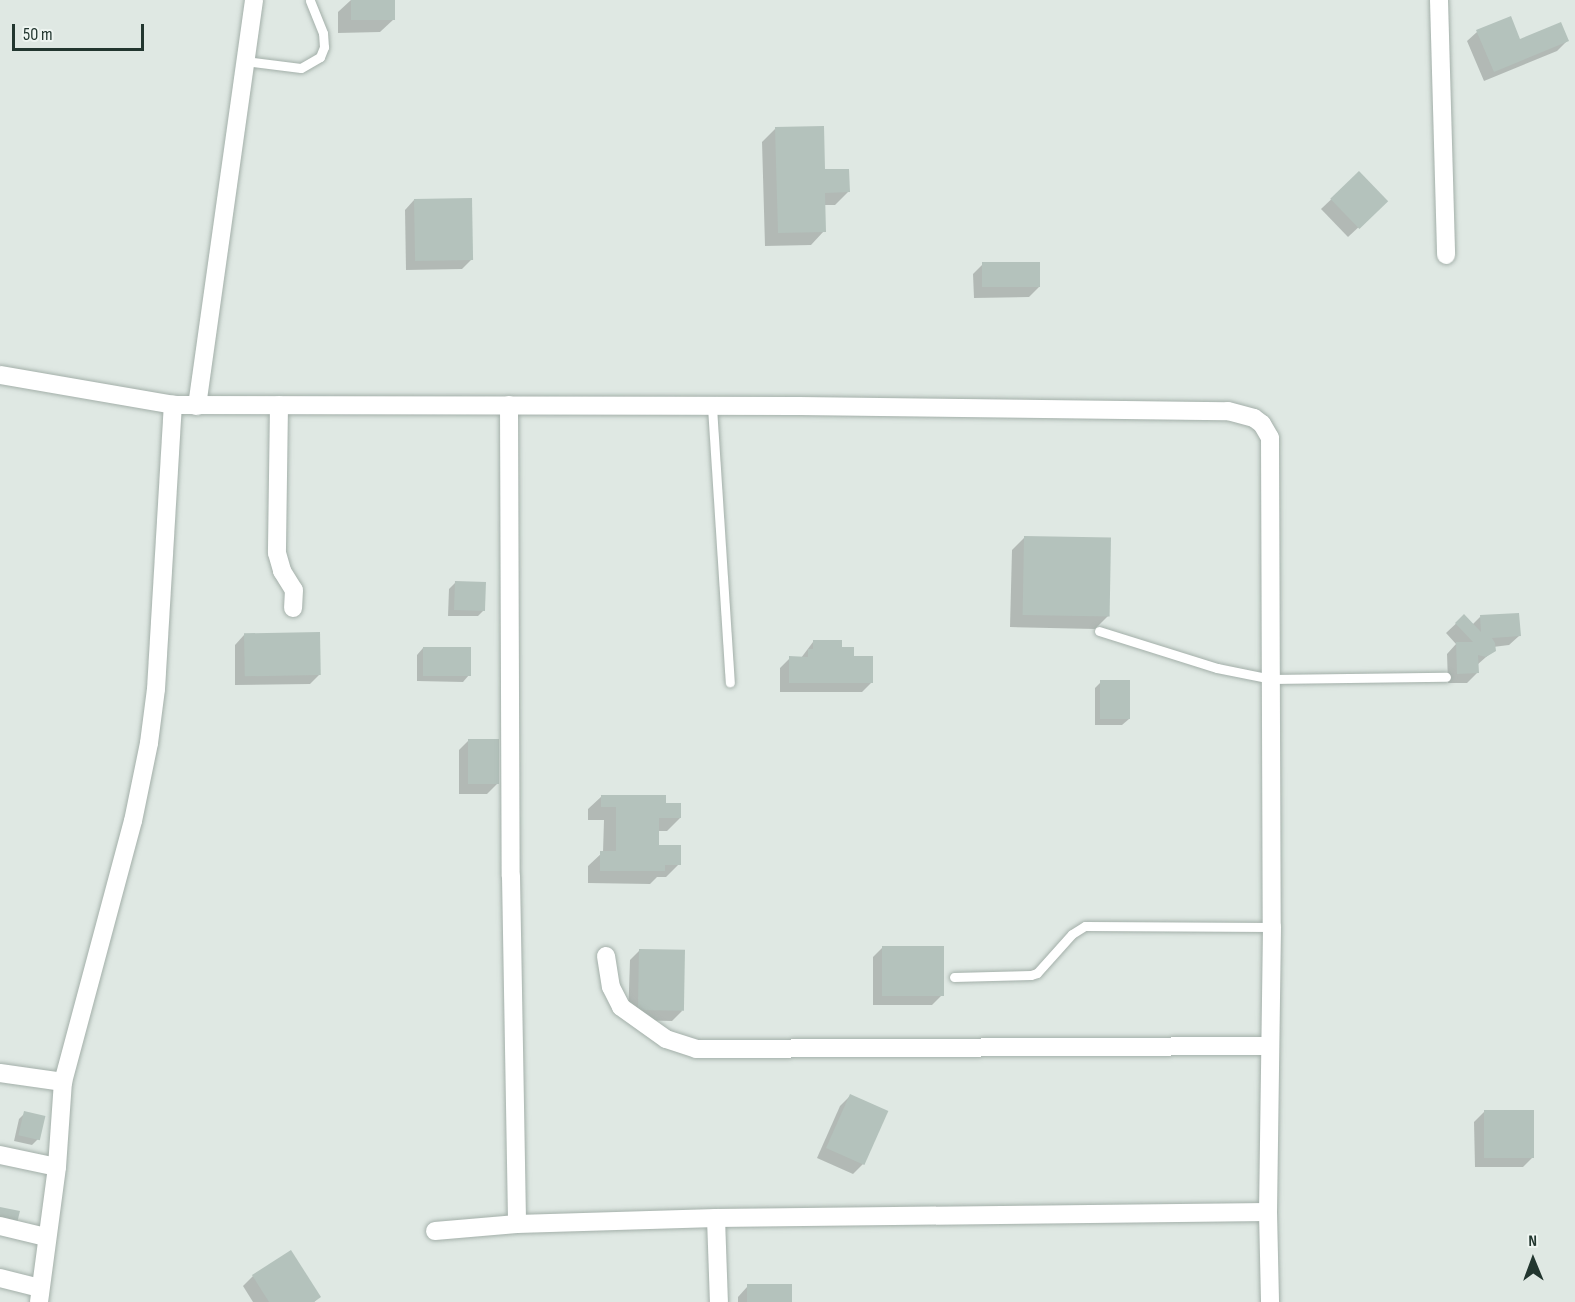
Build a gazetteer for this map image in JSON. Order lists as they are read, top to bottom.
{
  "scale_bar": "50 m",
  "north": "top"
}
